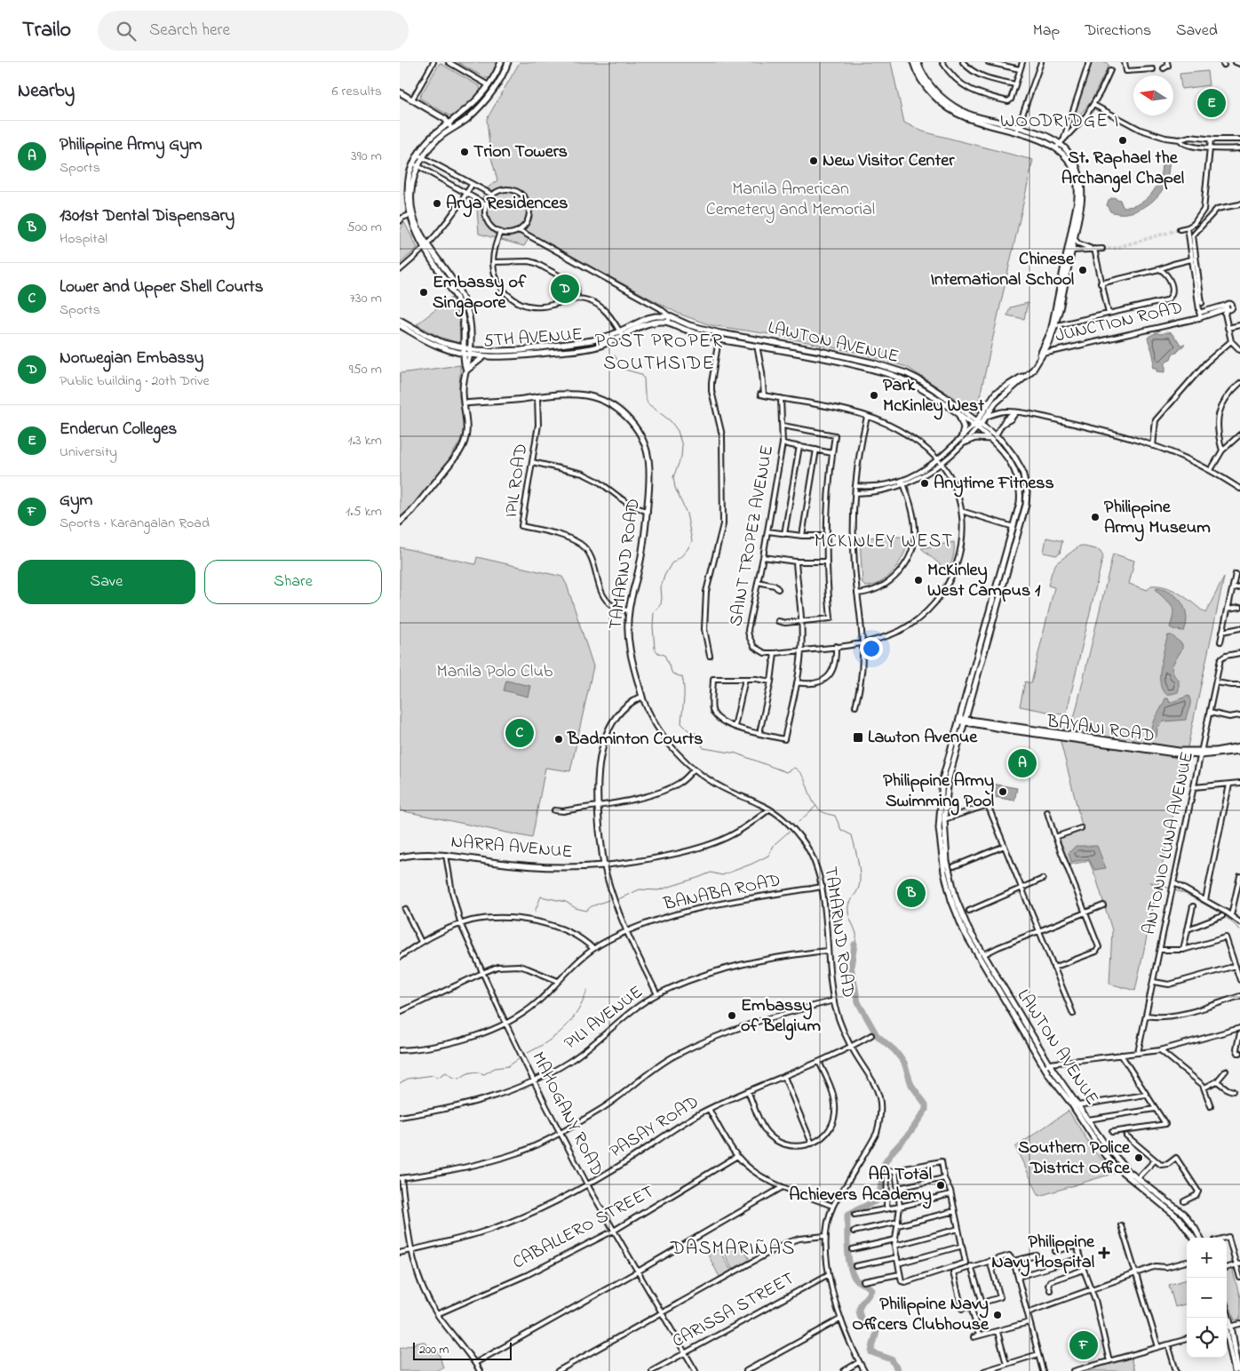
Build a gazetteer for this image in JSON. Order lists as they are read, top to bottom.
{
  "streets": {
    "main road": [
      "5TH AVENUE",
      "LAWTON AVENUE",
      "TAMARIND ROAD",
      "BAYANI ROAD",
      "NARRA AVENUE"
    ],
    "street": [
      "JUNCTION ROAD",
      "IPIL ROAD",
      "SAINT TROPEZ AVENUE",
      "ANTONIO LUNA AVENUE",
      "BANABA ROAD",
      "PILI AVENUE",
      "MAHOGANY ROAD",
      "PASAY ROAD",
      "CABALLERO STREET",
      "CARISSA STREET"
    ]
  },
  "crossings": [
    ["5TH AVENUE", "LAWTON AVENUE"],
    ["LAWTON AVENUE", "SAINT TROPEZ AVENUE"],
    ["LAWTON AVENUE", "BAYANI ROAD"],
    ["IPIL ROAD", "TAMARIND ROAD"],
    ["TAMARIND ROAD", "NARRA AVENUE"],
    ["TAMARIND ROAD", "BANABA ROAD"],
    ["TAMARIND ROAD", "PILI AVENUE"],
    ["TAMARIND ROAD", "PASAY ROAD"],
    ["TAMARIND ROAD", "CARISSA STREET"],
    ["BAYANI ROAD", "ANTONIO LUNA AVENUE"],
    ["NARRA AVENUE", "MAHOGANY ROAD"],
    ["BANABA ROAD", "MAHOGANY ROAD"],
    ["PILI AVENUE", "MAHOGANY ROAD"],
    ["MAHOGANY ROAD", "PASAY ROAD"],
    ["MAHOGANY ROAD", "CABALLERO STREET"],
    ["MAHOGANY ROAD", "CARISSA STREET"]
  ],
  "districts": [
    "WOODRIDGE I",
    "POST PROPER SOUTHSIDE",
    "MCKINLEY WEST",
    "DASMARIÑAS"
  ],
  "parks": ["Manila American Cemetery and Memorial", "Manila Polo Club"],
  "places": {
    "other": [
      "St. Raphael the Archangel Chapel",
      "Trion Towers",
      "New Visitor Center",
      "Arya Residences",
      "Chinese International School",
      "Embassy of Singapore",
      "Park McKinley West",
      "Anytime Fitness",
      "Philippine Army Museum",
      "McKinley West Campus 1",
      "Badminton Courts",
      "Philippine Army Swimming Pool",
      "Embassy of Belgium",
      "Southern Police District Office",
      "AA Total Achievers Academy",
      "Philippine Navy Officers Clubhouse"
    ],
    "transit": ["Lawton Avenue"],
    "health": ["Philippine Navy Hospital"]
  },
  "scale_bar": "200 m",
  "north": "left",
  "page": {
    "header": "Trailo",
    "search": "Search here",
    "nav": ["Map", "Directions", "Saved"],
    "heading": ["Nearby", "6 results"],
    "pins": [
      "E",
      "D",
      "C",
      "A",
      "B",
      "F"
    ],
    "list": [
      {
        "mark": "A",
        "name": "Philippine Army Gym",
        "note": "Sports",
        "value": "390 m"
      },
      {
        "mark": "B",
        "name": "1301st Dental Dispensary",
        "note": "Hospital",
        "value": "500 m"
      },
      {
        "mark": "C",
        "name": "Lower and Upper Shell Courts",
        "note": "Sports",
        "value": "730 m"
      },
      {
        "mark": "D",
        "name": "Norwegian Embassy",
        "note": "Public building · 20th Drive",
        "value": "950 m"
      },
      {
        "mark": "E",
        "name": "Enderun Colleges",
        "note": "University",
        "value": "1.3 km"
      },
      {
        "mark": "F",
        "name": "Gym",
        "note": "Sports · Karangalan Road",
        "value": "1.5 km"
      }
    ],
    "buttons": ["Save", "Share"],
    "map_buttons": ["+", "−"],
    "scale": "200 m"
  }
}
